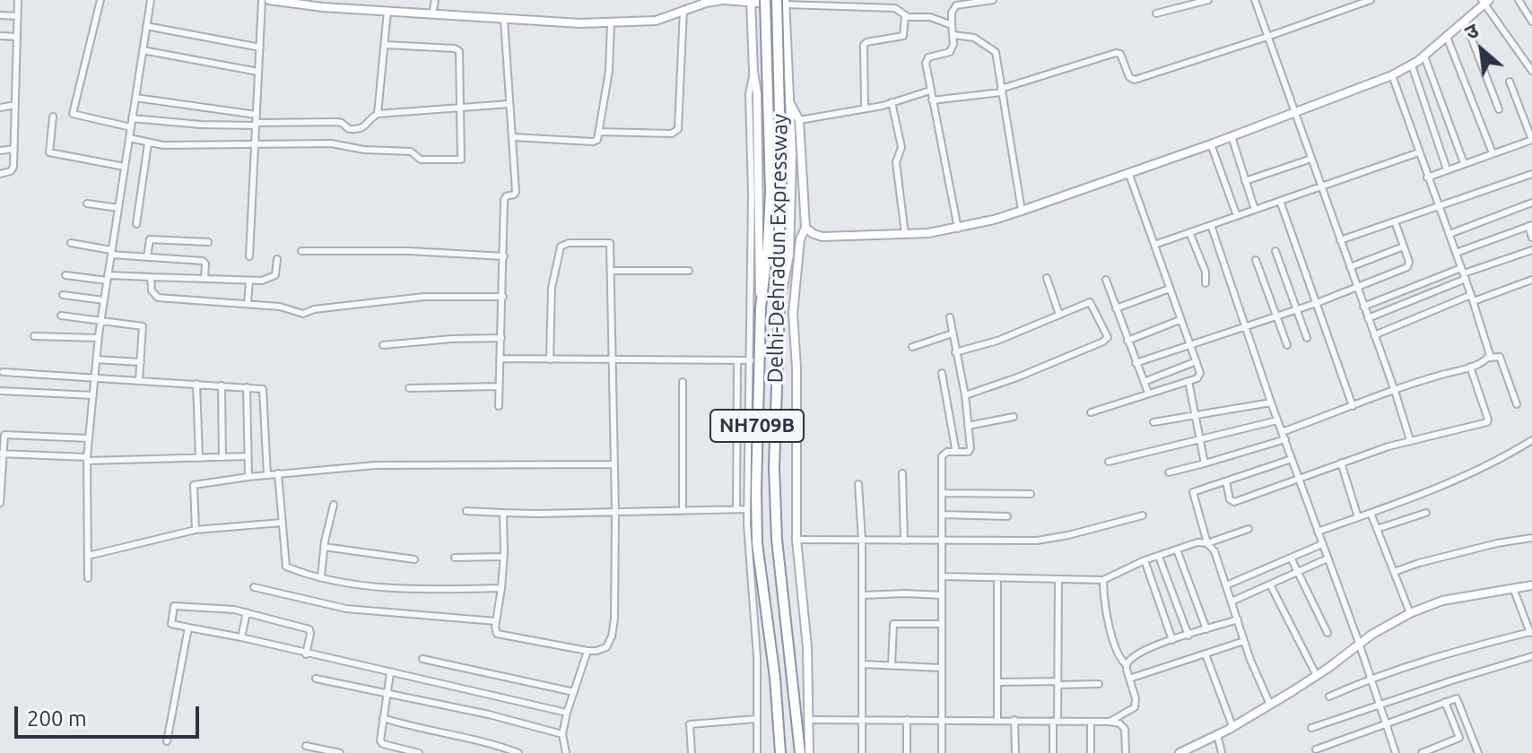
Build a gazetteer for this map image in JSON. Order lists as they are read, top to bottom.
{
  "streets": {
    "highway": ["Delhi-Dehradun Expressway", "NH709B"]
  },
  "scale_bar": "200 m",
  "north": "top left"
}
